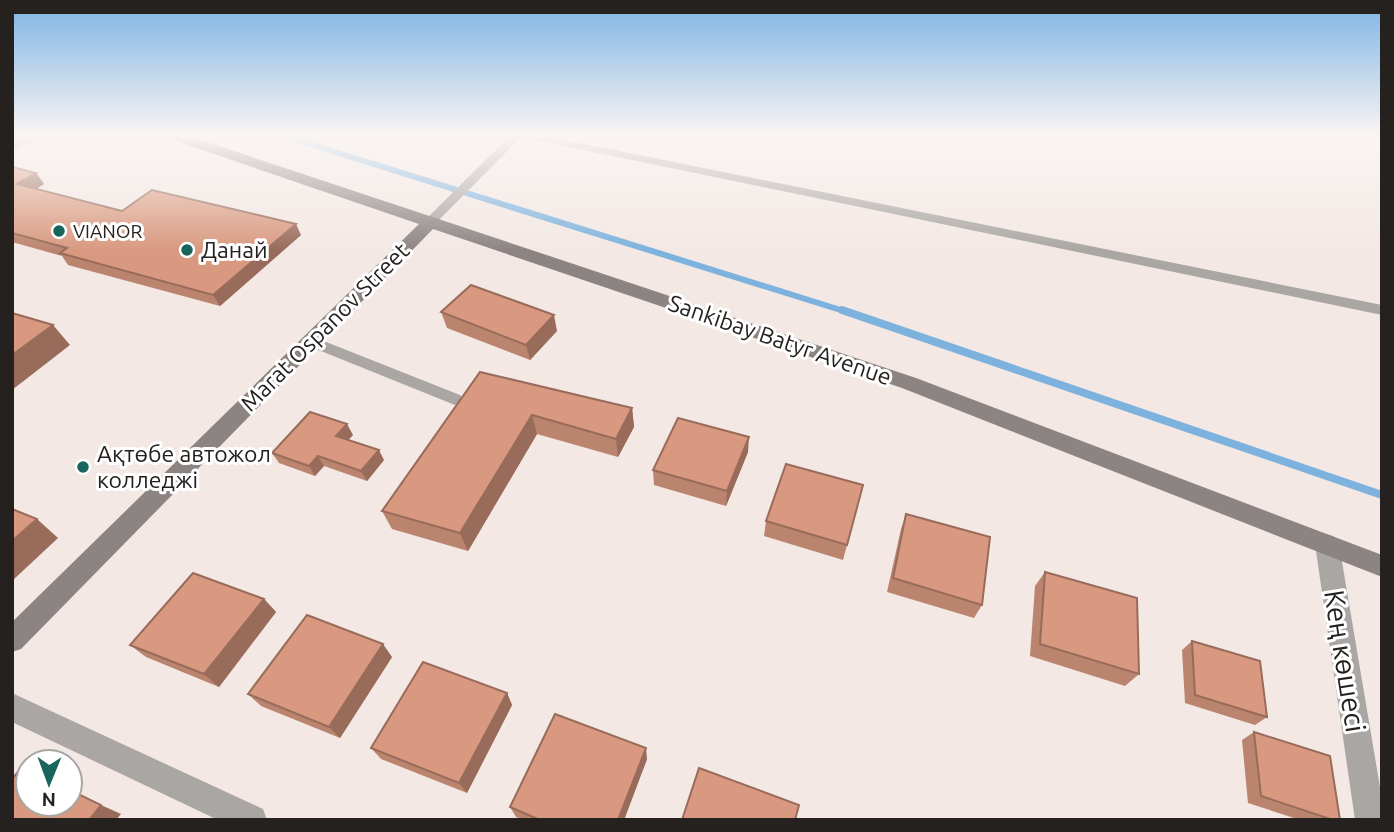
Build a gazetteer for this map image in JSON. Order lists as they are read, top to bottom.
{
  "streets": {
    "main road": ["Marat Ospanov Street", "Sankibay Batyr Avenue"],
    "street": ["Кең көшесі"]
  },
  "crossings": [
    ["Marat Ospanov Street", "Sankibay Batyr Avenue"],
    ["Sankibay Batyr Avenue", "Кең көшесі"]
  ],
  "places": ["VIANOR", "Данай", "Ақтөбе автожол колледжі"],
  "north": "bottom"
}
